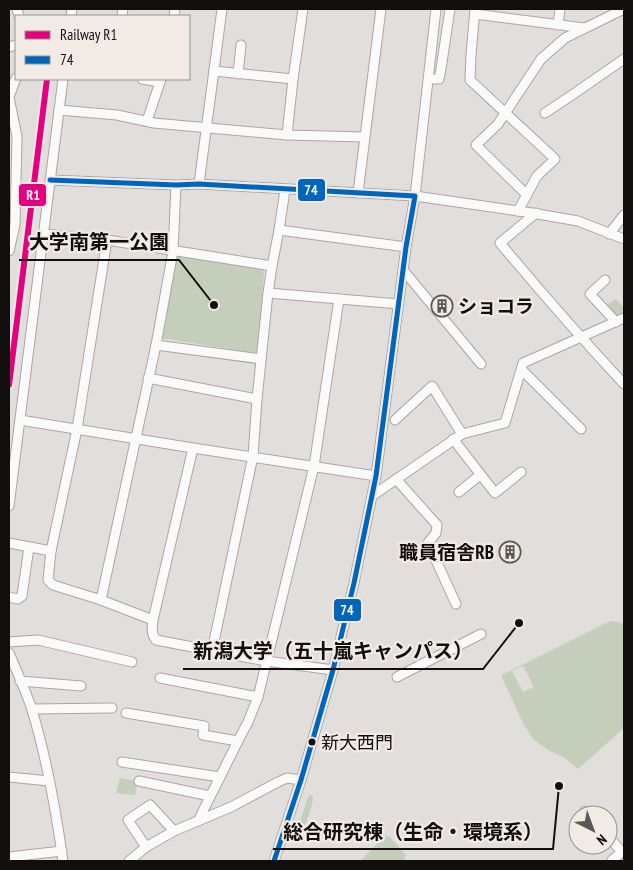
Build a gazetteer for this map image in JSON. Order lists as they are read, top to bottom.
{
  "places": {
    "other": [
      "大学南第一公園",
      "新潟大学（五十嵐キャンパス）",
      "新大西門",
      "総合研究棟（生命・環境系）"
    ],
    "building": ["ショコラ", "職員宿舎RB"]
  },
  "lines": ["rail line R1", "transit line 74"],
  "legend": ["Railway R1", "74"],
  "north": "bottom right"
}
